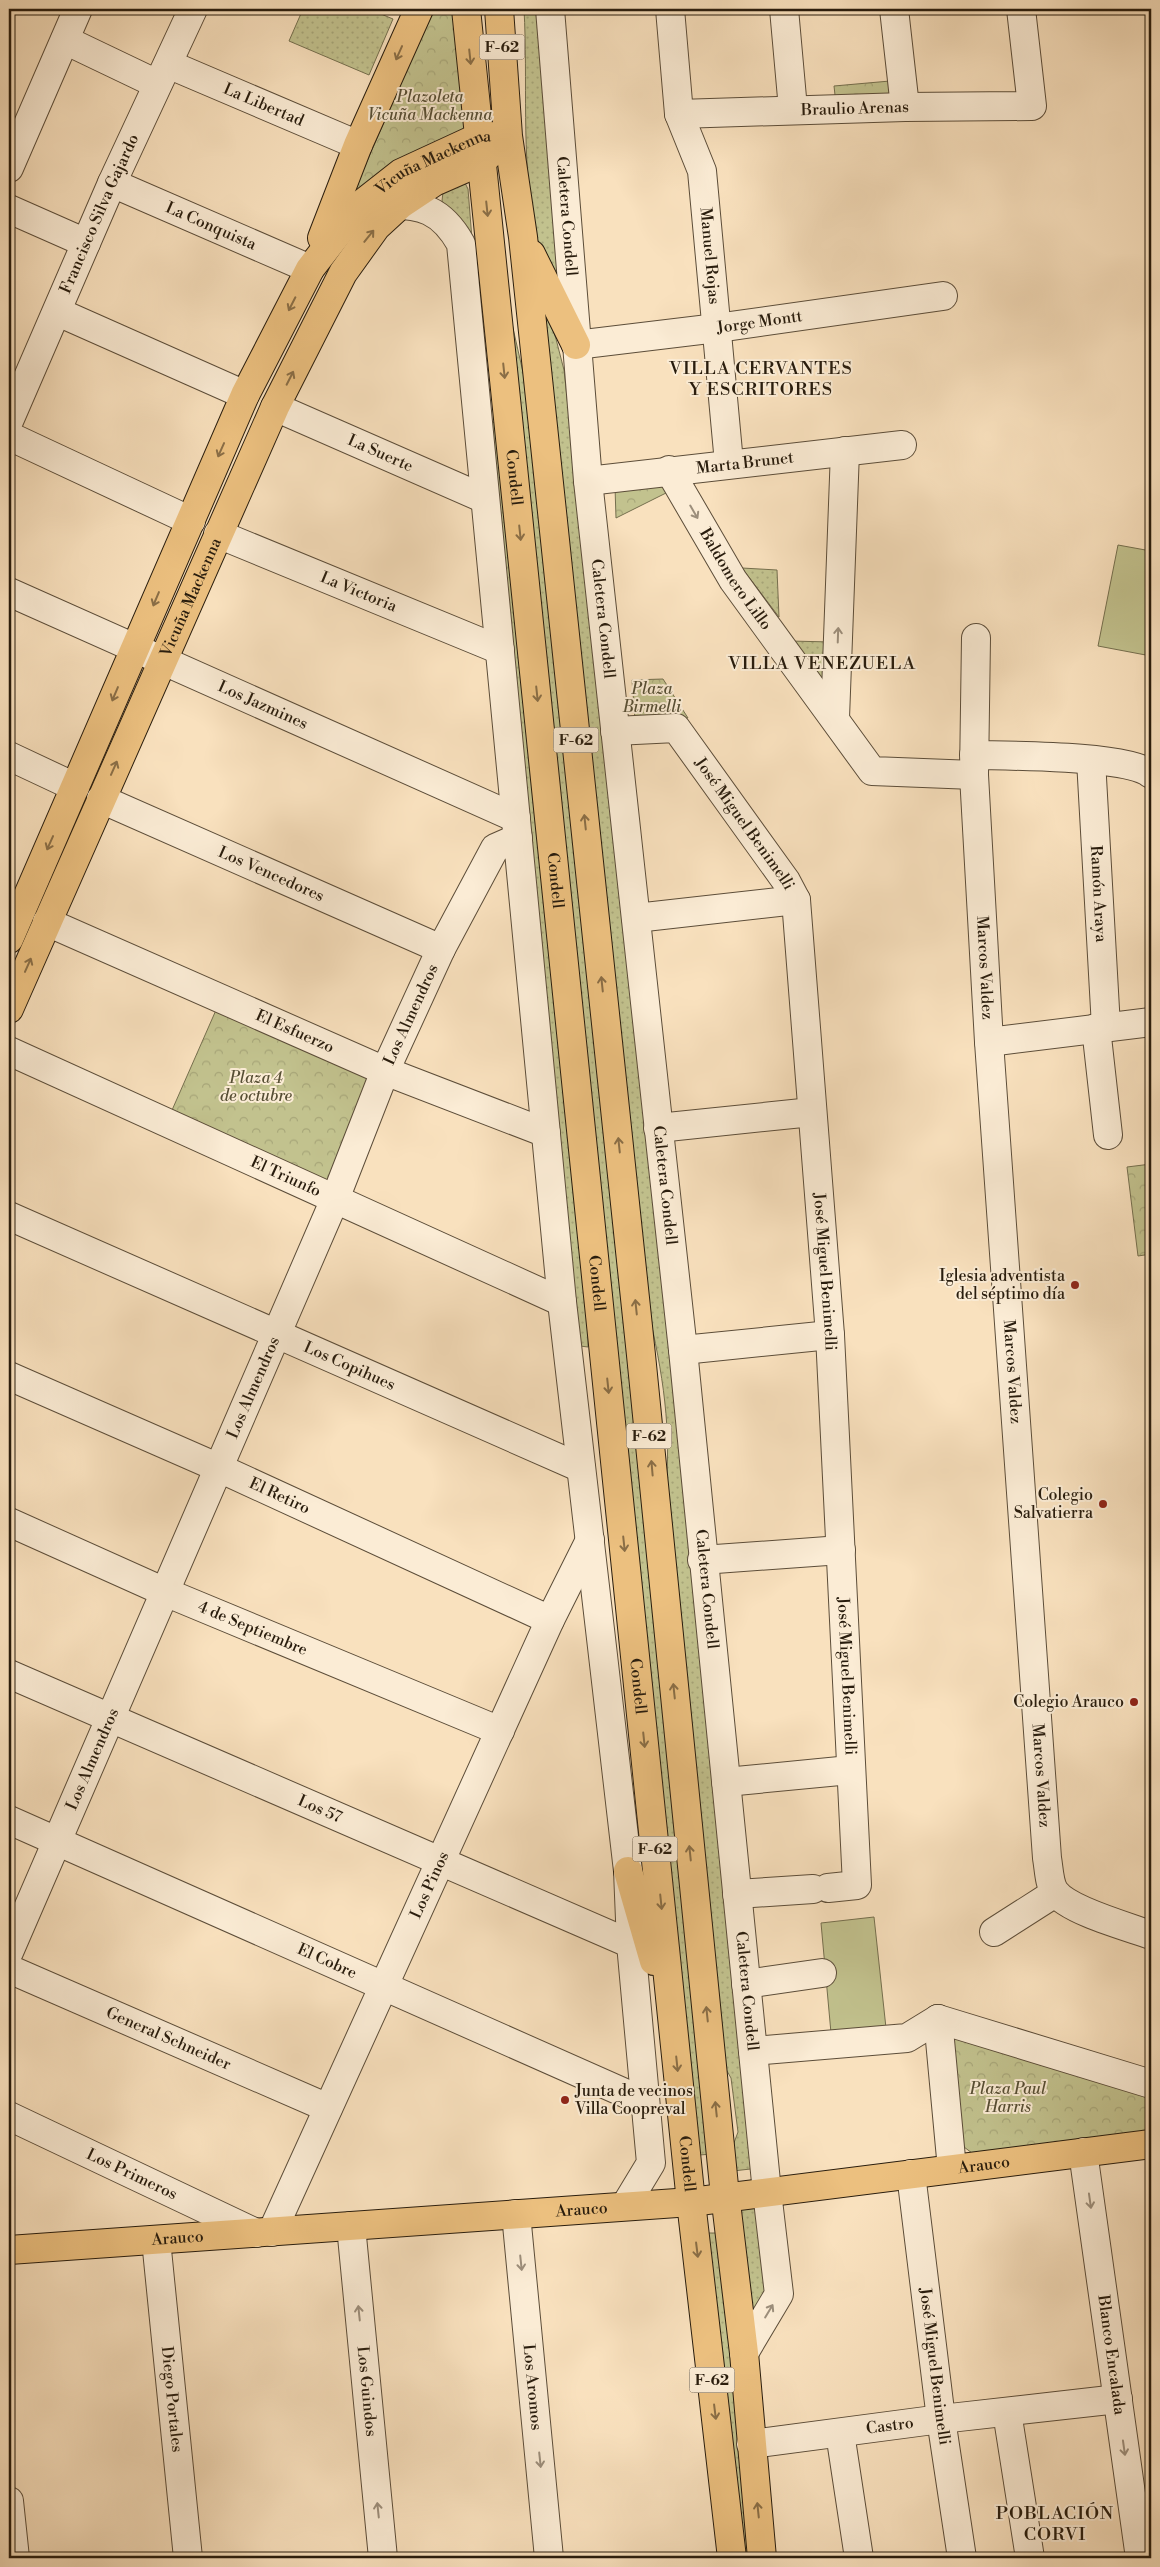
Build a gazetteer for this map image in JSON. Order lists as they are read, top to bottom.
{
  "streets": {
    "main road": [
      "F-62",
      "Vicuña Mackenna",
      "Condell",
      "Arauco"
    ],
    "street": [
      "La Libertad",
      "Braulio Arenas",
      "Francisco Silva Gajardo",
      "Caletera Condell",
      "La Conquista",
      "Manuel Rojas",
      "Jorge Montt",
      "La Suerte",
      "Marta Brunet",
      "Baldomero Lillo",
      "La Victoria",
      "Los Jazmines",
      "José Miguel Benimelli",
      "Los Vencedores",
      "Ramón Araya",
      "Marcos Valdez",
      "Los Almendros",
      "El Esfuerzo",
      "El Triunfo",
      "Los Copihues",
      "El Retiro",
      "4 de Septiembre",
      "Los 57",
      "Los Pinos",
      "El Cobre",
      "General Schneider",
      "Los Primeros",
      "Blanco Encalada",
      "Los Aromos",
      "Los Guindos",
      "Diego Portales",
      "Castro"
    ]
  },
  "crossings": [
    ["La Libertad", "Francisco Silva Gajardo"],
    ["Braulio Arenas", "Manuel Rojas"],
    ["Vicuña Mackenna", "La Conquista"],
    ["Vicuña Mackenna", "La Suerte"],
    ["Vicuña Mackenna", "Condell"],
    ["Vicuña Mackenna", "La Victoria"],
    ["Vicuña Mackenna", "Los Jazmines"],
    ["Vicuña Mackenna", "Los Vencedores"],
    ["Vicuña Mackenna", "El Esfuerzo"],
    ["Francisco Silva Gajardo", "La Conquista"],
    ["Caletera Condell", "Jorge Montt"],
    ["Caletera Condell", "Marta Brunet"],
    ["Caletera Condell", "Condell"],
    ["Caletera Condell", "José Miguel Benimelli"],
    ["Caletera Condell", "Arauco"],
    ["Manuel Rojas", "Jorge Montt"],
    ["Manuel Rojas", "Marta Brunet"],
    ["Marta Brunet", "Baldomero Lillo"],
    ["Condell", "Arauco"],
    ["Condell", "Castro"],
    ["Baldomero Lillo", "Marcos Valdez"],
    ["Los Jazmines", "Los Almendros"],
    ["José Miguel Benimelli", "Arauco"],
    ["José Miguel Benimelli", "Castro"],
    ["Los Vencedores", "Los Almendros"],
    ["Los Almendros", "El Esfuerzo"],
    ["Los Almendros", "El Triunfo"],
    ["Los Almendros", "Los Copihues"],
    ["Los Almendros", "El Retiro"],
    ["Los Almendros", "4 de Septiembre"],
    ["Los Almendros", "Los 57"],
    ["Los Almendros", "El Cobre"],
    ["El Retiro", "Los Pinos"],
    ["4 de Septiembre", "Los Pinos"],
    ["Los 57", "Los Pinos"],
    ["Los Pinos", "El Cobre"],
    ["Los Pinos", "General Schneider"],
    ["Los Pinos", "Arauco"],
    ["Los Pinos", "Los Primeros"],
    ["Arauco", "Los Primeros"],
    ["Arauco", "Blanco Encalada"],
    ["Arauco", "Los Aromos"],
    ["Arauco", "Los Guindos"],
    ["Arauco", "Diego Portales"],
    ["Blanco Encalada", "Castro"]
  ],
  "one_way": ["Baldomero Lillo", "Los Aromos", "Los Guindos"],
  "districts": ["VILLA CERVANTES Y ESCRITORES", "VILLA VENEZUELA", "POBLACIÓN CORVI"],
  "parks": [
    "Plazoleta Vicuña Mackenna",
    "Plaza Birmelli",
    "Plaza 4 de octubre",
    "Plaza Paul Harris"
  ],
  "places": [
    "Iglesia adventista del séptimo día",
    "Colegio Salvatierra",
    "Colegio Arauco",
    "Junta de vecinos Villa Coopreval"
  ]
}
